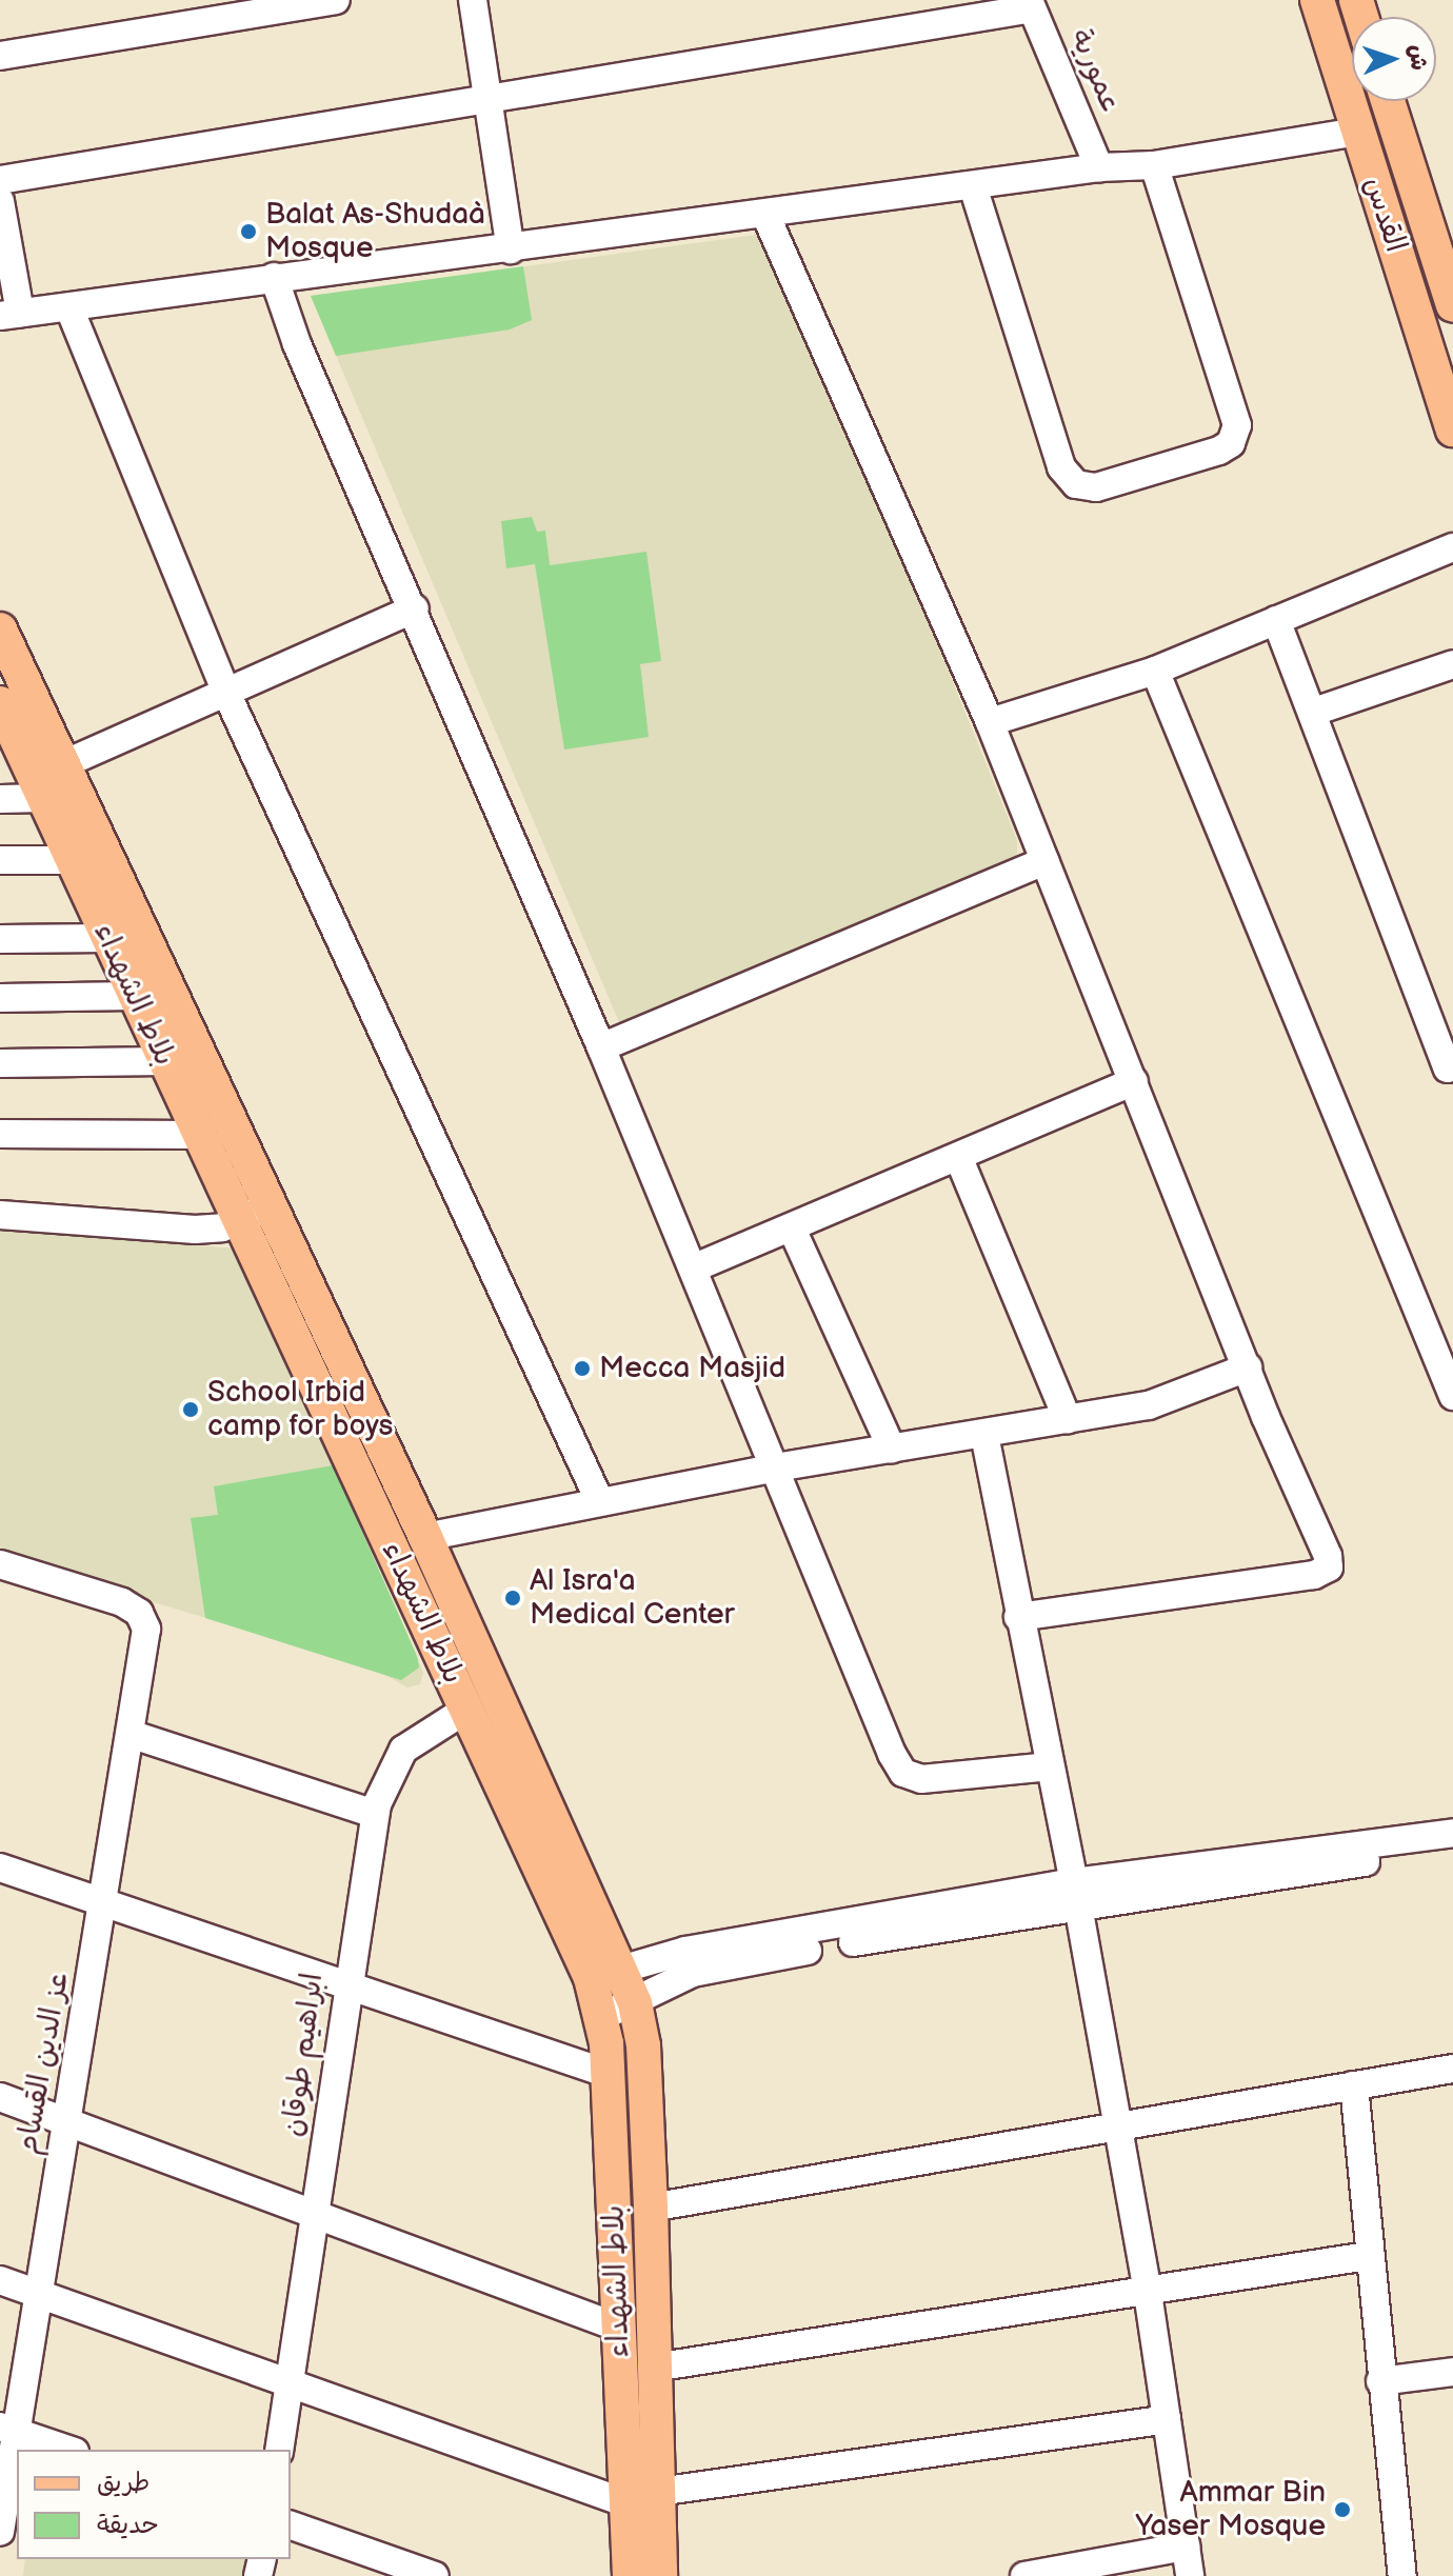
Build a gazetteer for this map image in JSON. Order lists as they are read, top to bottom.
{
  "streets": {
    "main road": ["القدس", "بلاط الشهداء"],
    "street": ["عمورية", "ابراهيم طوقان", "عز الدين القسام"]
  },
  "crossings": [
    ["بلاط الشهداء", "ابراهيم طوقان"]
  ],
  "places": [
    "Balat As-Shudaà Mosque",
    "Mecca Masjid",
    "School Irbid camp for boys",
    "Al Isra'a Medical Center",
    "Ammar Bin Yaser Mosque"
  ],
  "legend": ["طريق", "حديقة"],
  "north": "right"
}
